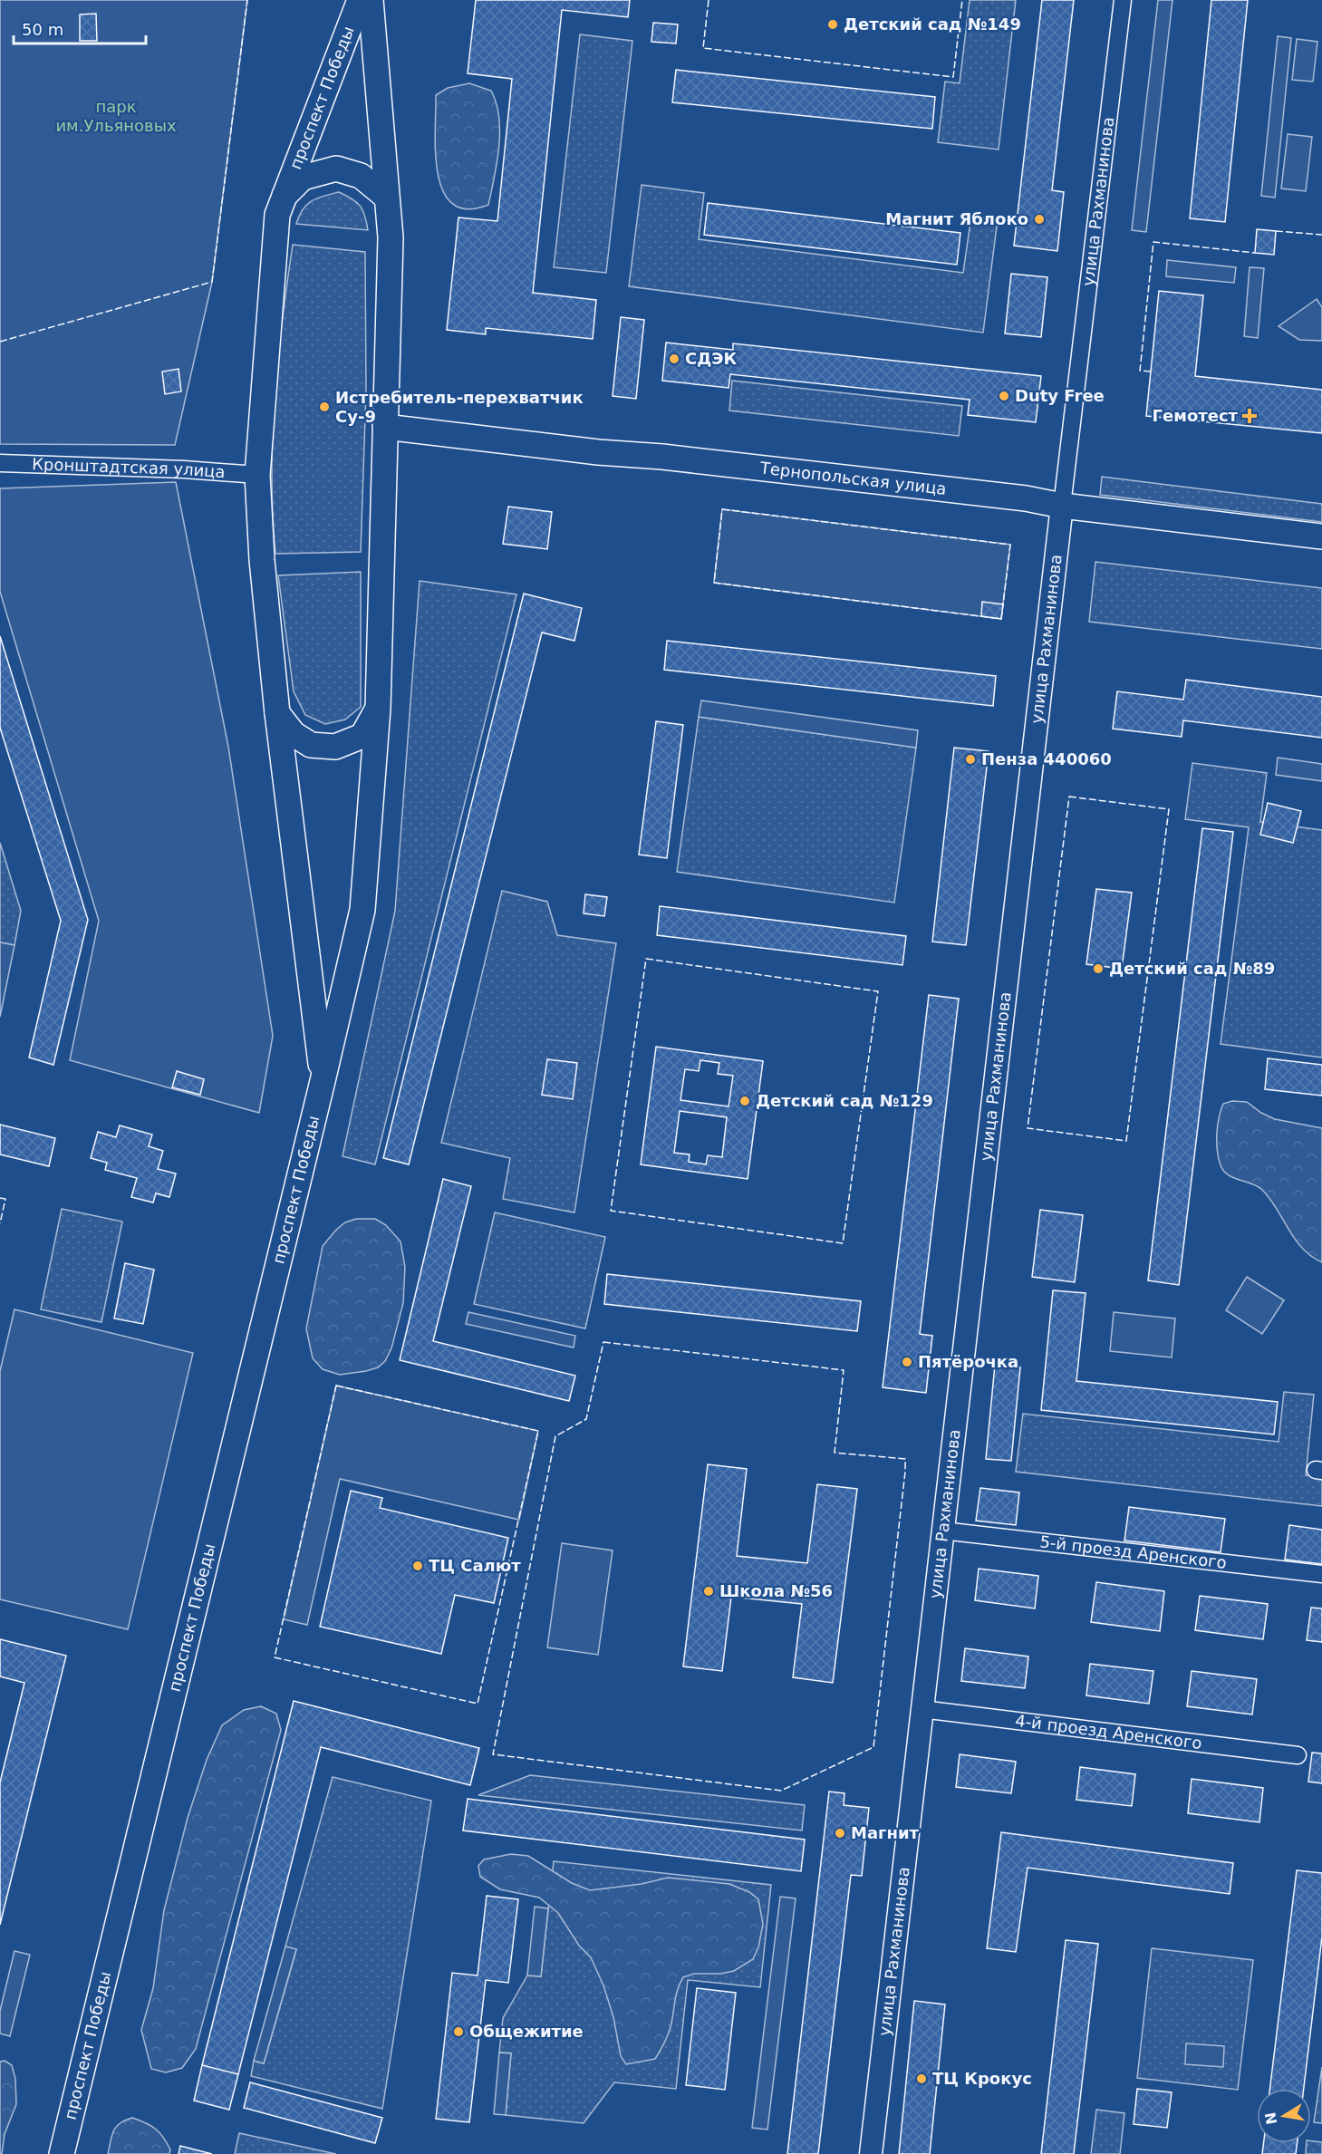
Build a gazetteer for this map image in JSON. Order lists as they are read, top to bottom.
{
  "streets": {
    "main road": ["проспект Победы", "улица Рахманинова", "Тернопольская улица"],
    "street": ["Кронштадтская улица", "5-й проезд Аренского", "4-й проезд Аренского"]
  },
  "crossings": [
    ["проспект Победы", "Кронштадтская улица"],
    ["проспект Победы", "Тернопольская улица"],
    ["улица Рахманинова", "Тернопольская улица"],
    ["улица Рахманинова", "5-й проезд Аренского"],
    ["улица Рахманинова", "4-й проезд Аренского"]
  ],
  "parks": ["парк им.Ульяновых"],
  "places": {
    "other": [
      "Детский сад №149",
      "Магнит Яблоко",
      "СДЭК",
      "Duty Free",
      "Истребитель-перехватчик Су-9",
      "Пенза 440060",
      "Детский сад №89",
      "Детский сад №129",
      "Пятёрочка",
      "ТЦ Салют",
      "Школа №56",
      "Магнит",
      "Общежитие",
      "ТЦ Крокус"
    ],
    "health": ["Гемотест"]
  },
  "scale_bar": "50 m",
  "north": "left"
}
